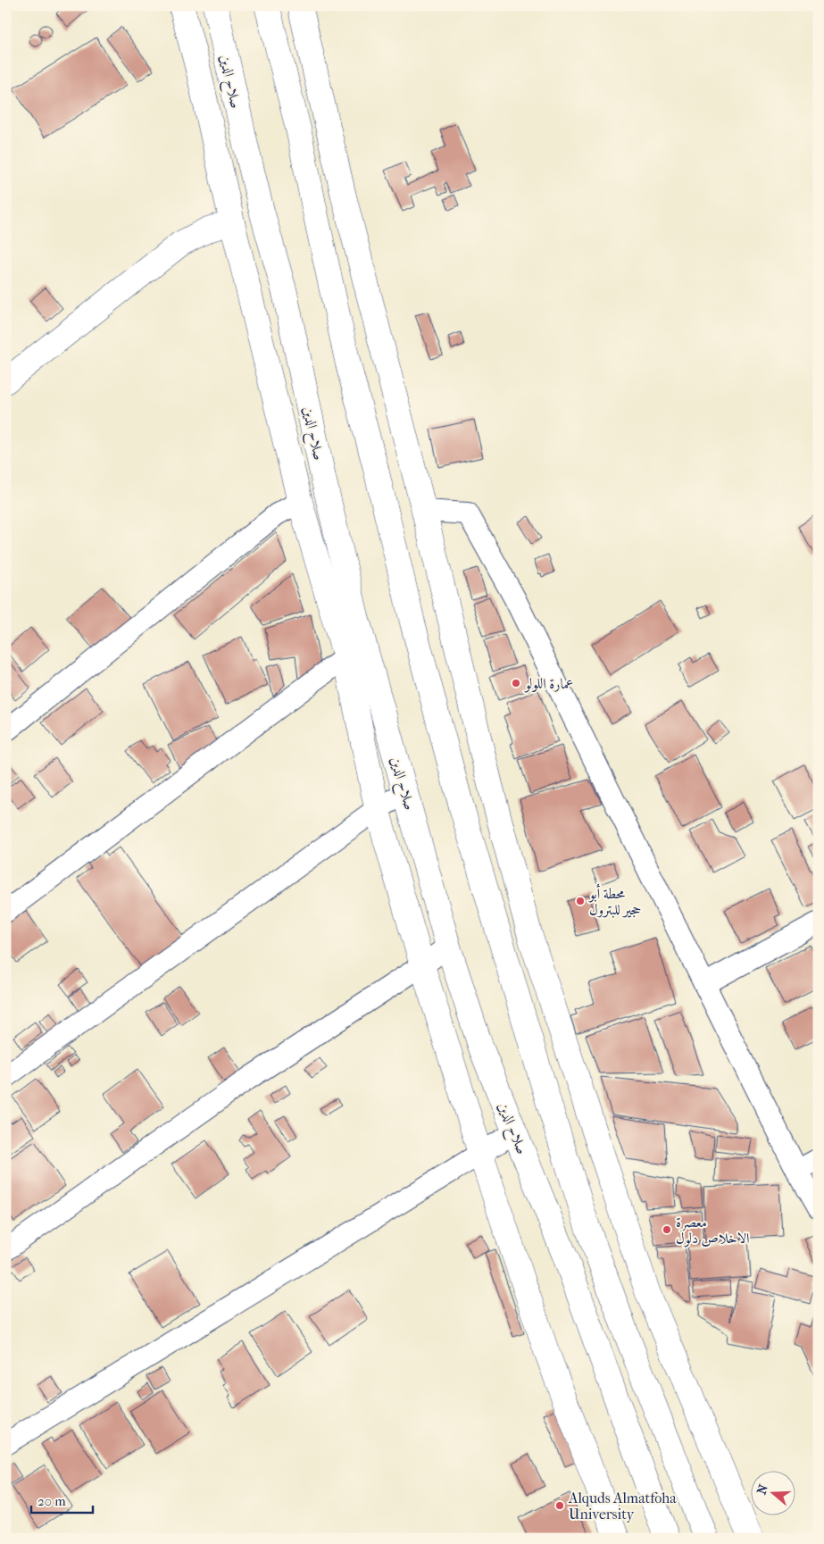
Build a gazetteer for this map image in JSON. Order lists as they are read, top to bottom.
{
  "streets": {
    "main road": ["صلاح الدين"]
  },
  "places": [
    "عمارة اللولو",
    "محطة أبو حجير للبترول",
    "معصرة الاخلاص دلول",
    "Alquds Almatfoha University"
  ],
  "scale_bar": "20 m",
  "north": "left"
}
